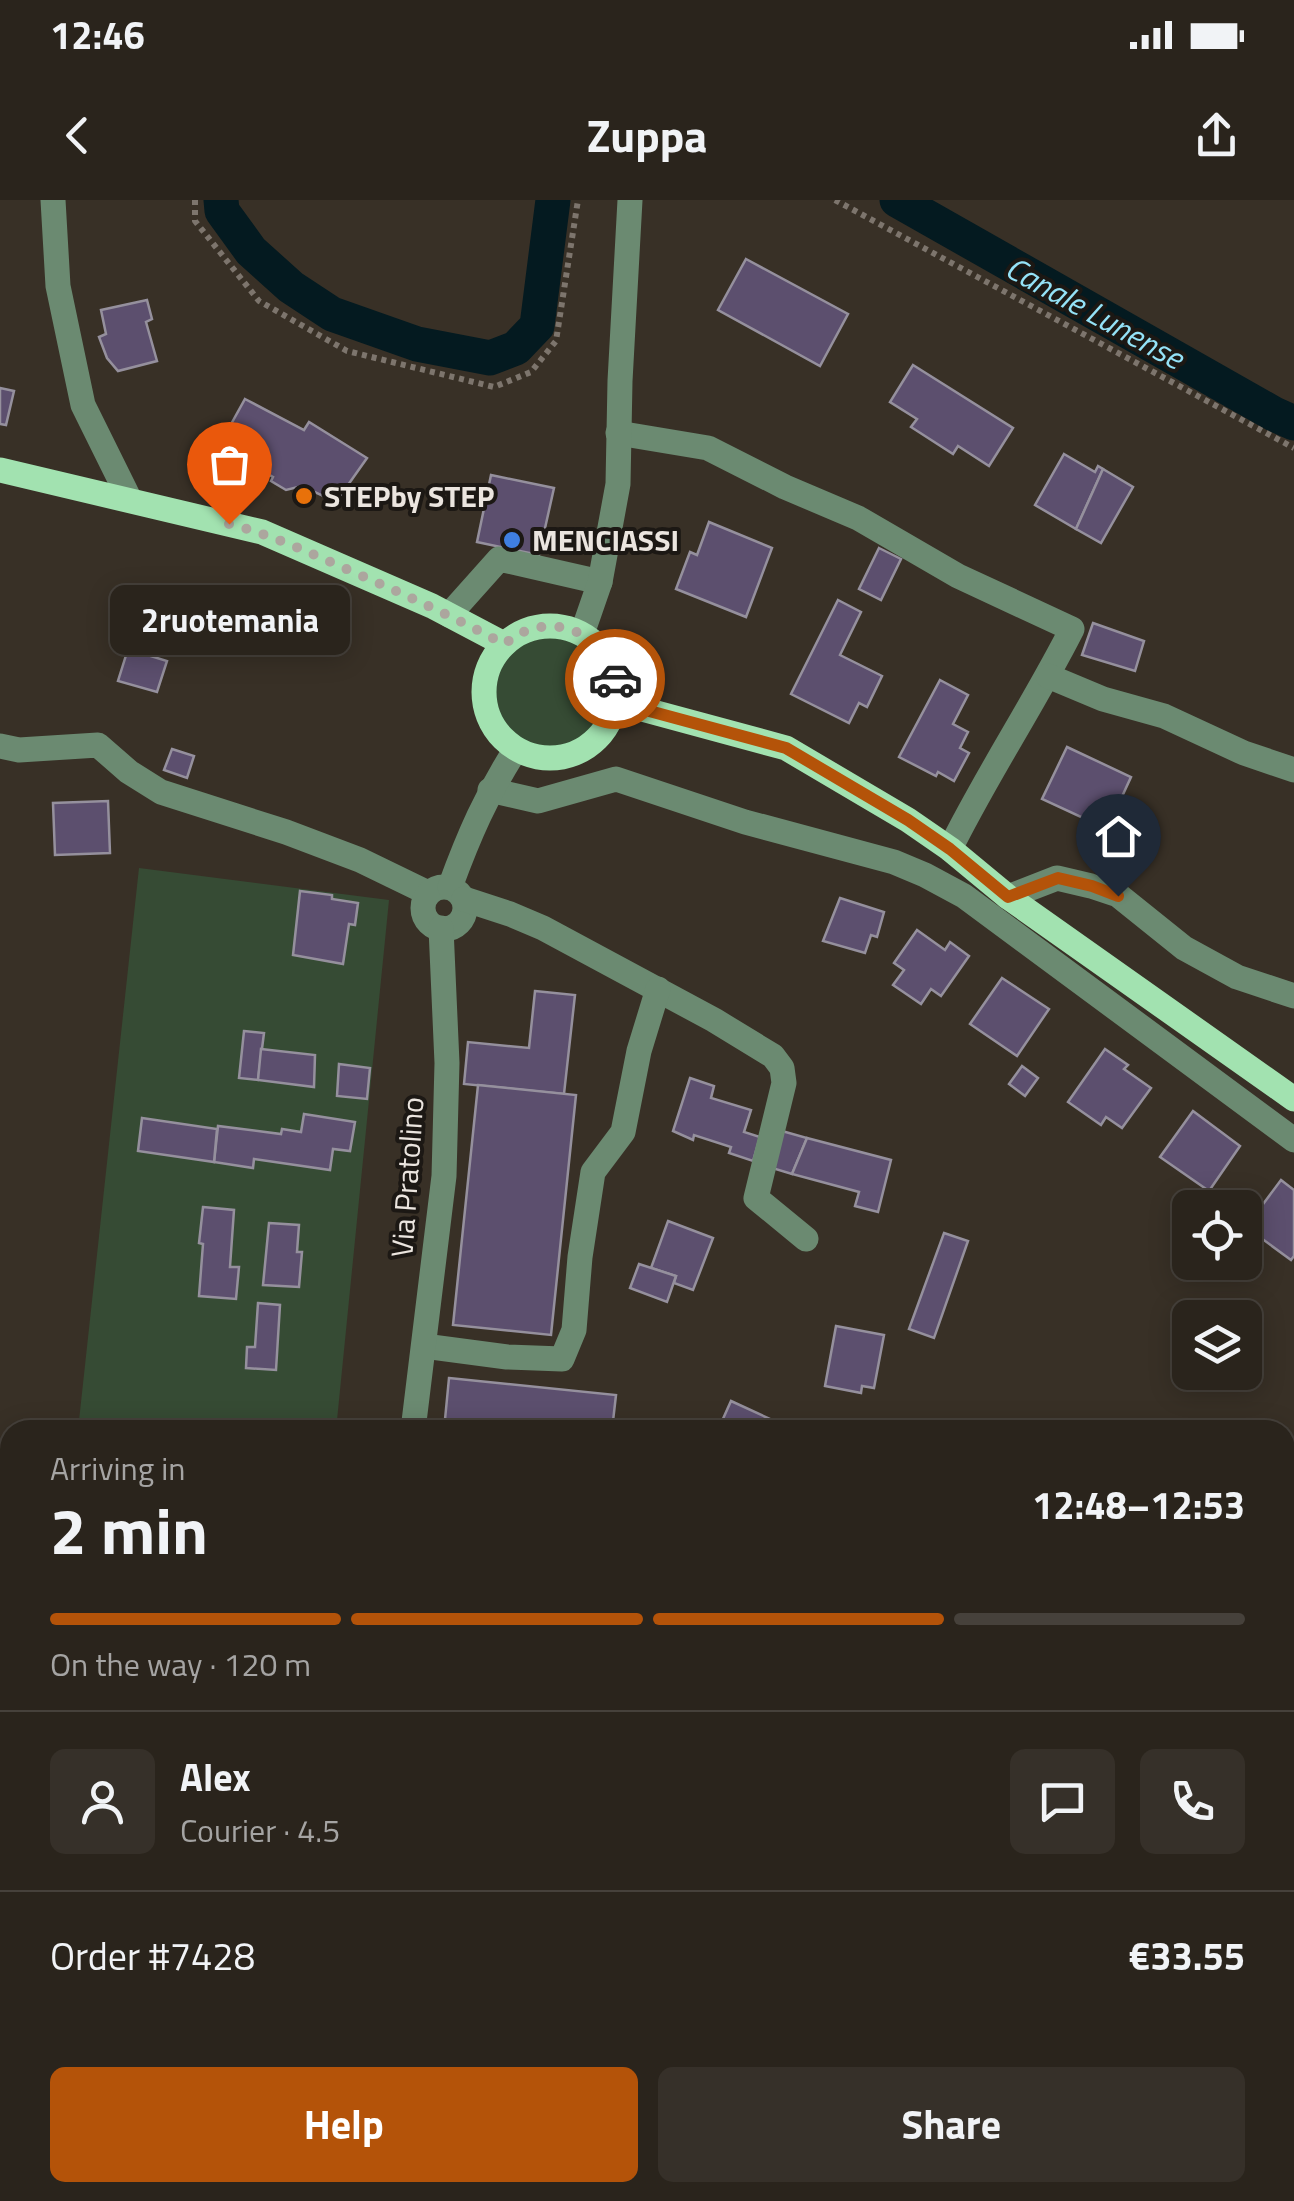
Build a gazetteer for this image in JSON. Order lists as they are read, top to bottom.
{
  "streets": {
    "street": ["Via Pratolino"]
  },
  "water": ["Canale Lunense"],
  "places": ["STEPby STEP", "2ruotemania", "MENCIASSI"],
  "page": {
    "status": "12:46",
    "header": "Zuppa",
    "bubble": "2ruotemania",
    "heading": ["2 min", "Arriving in", "12:48–12:53"],
    "panel": [
      "Alex",
      "Courier · 4.5",
      "Order #7428",
      "€33.55"
    ],
    "bar": "On the way · 120 m",
    "buttons": ["Help", "Share"]
  }
}
